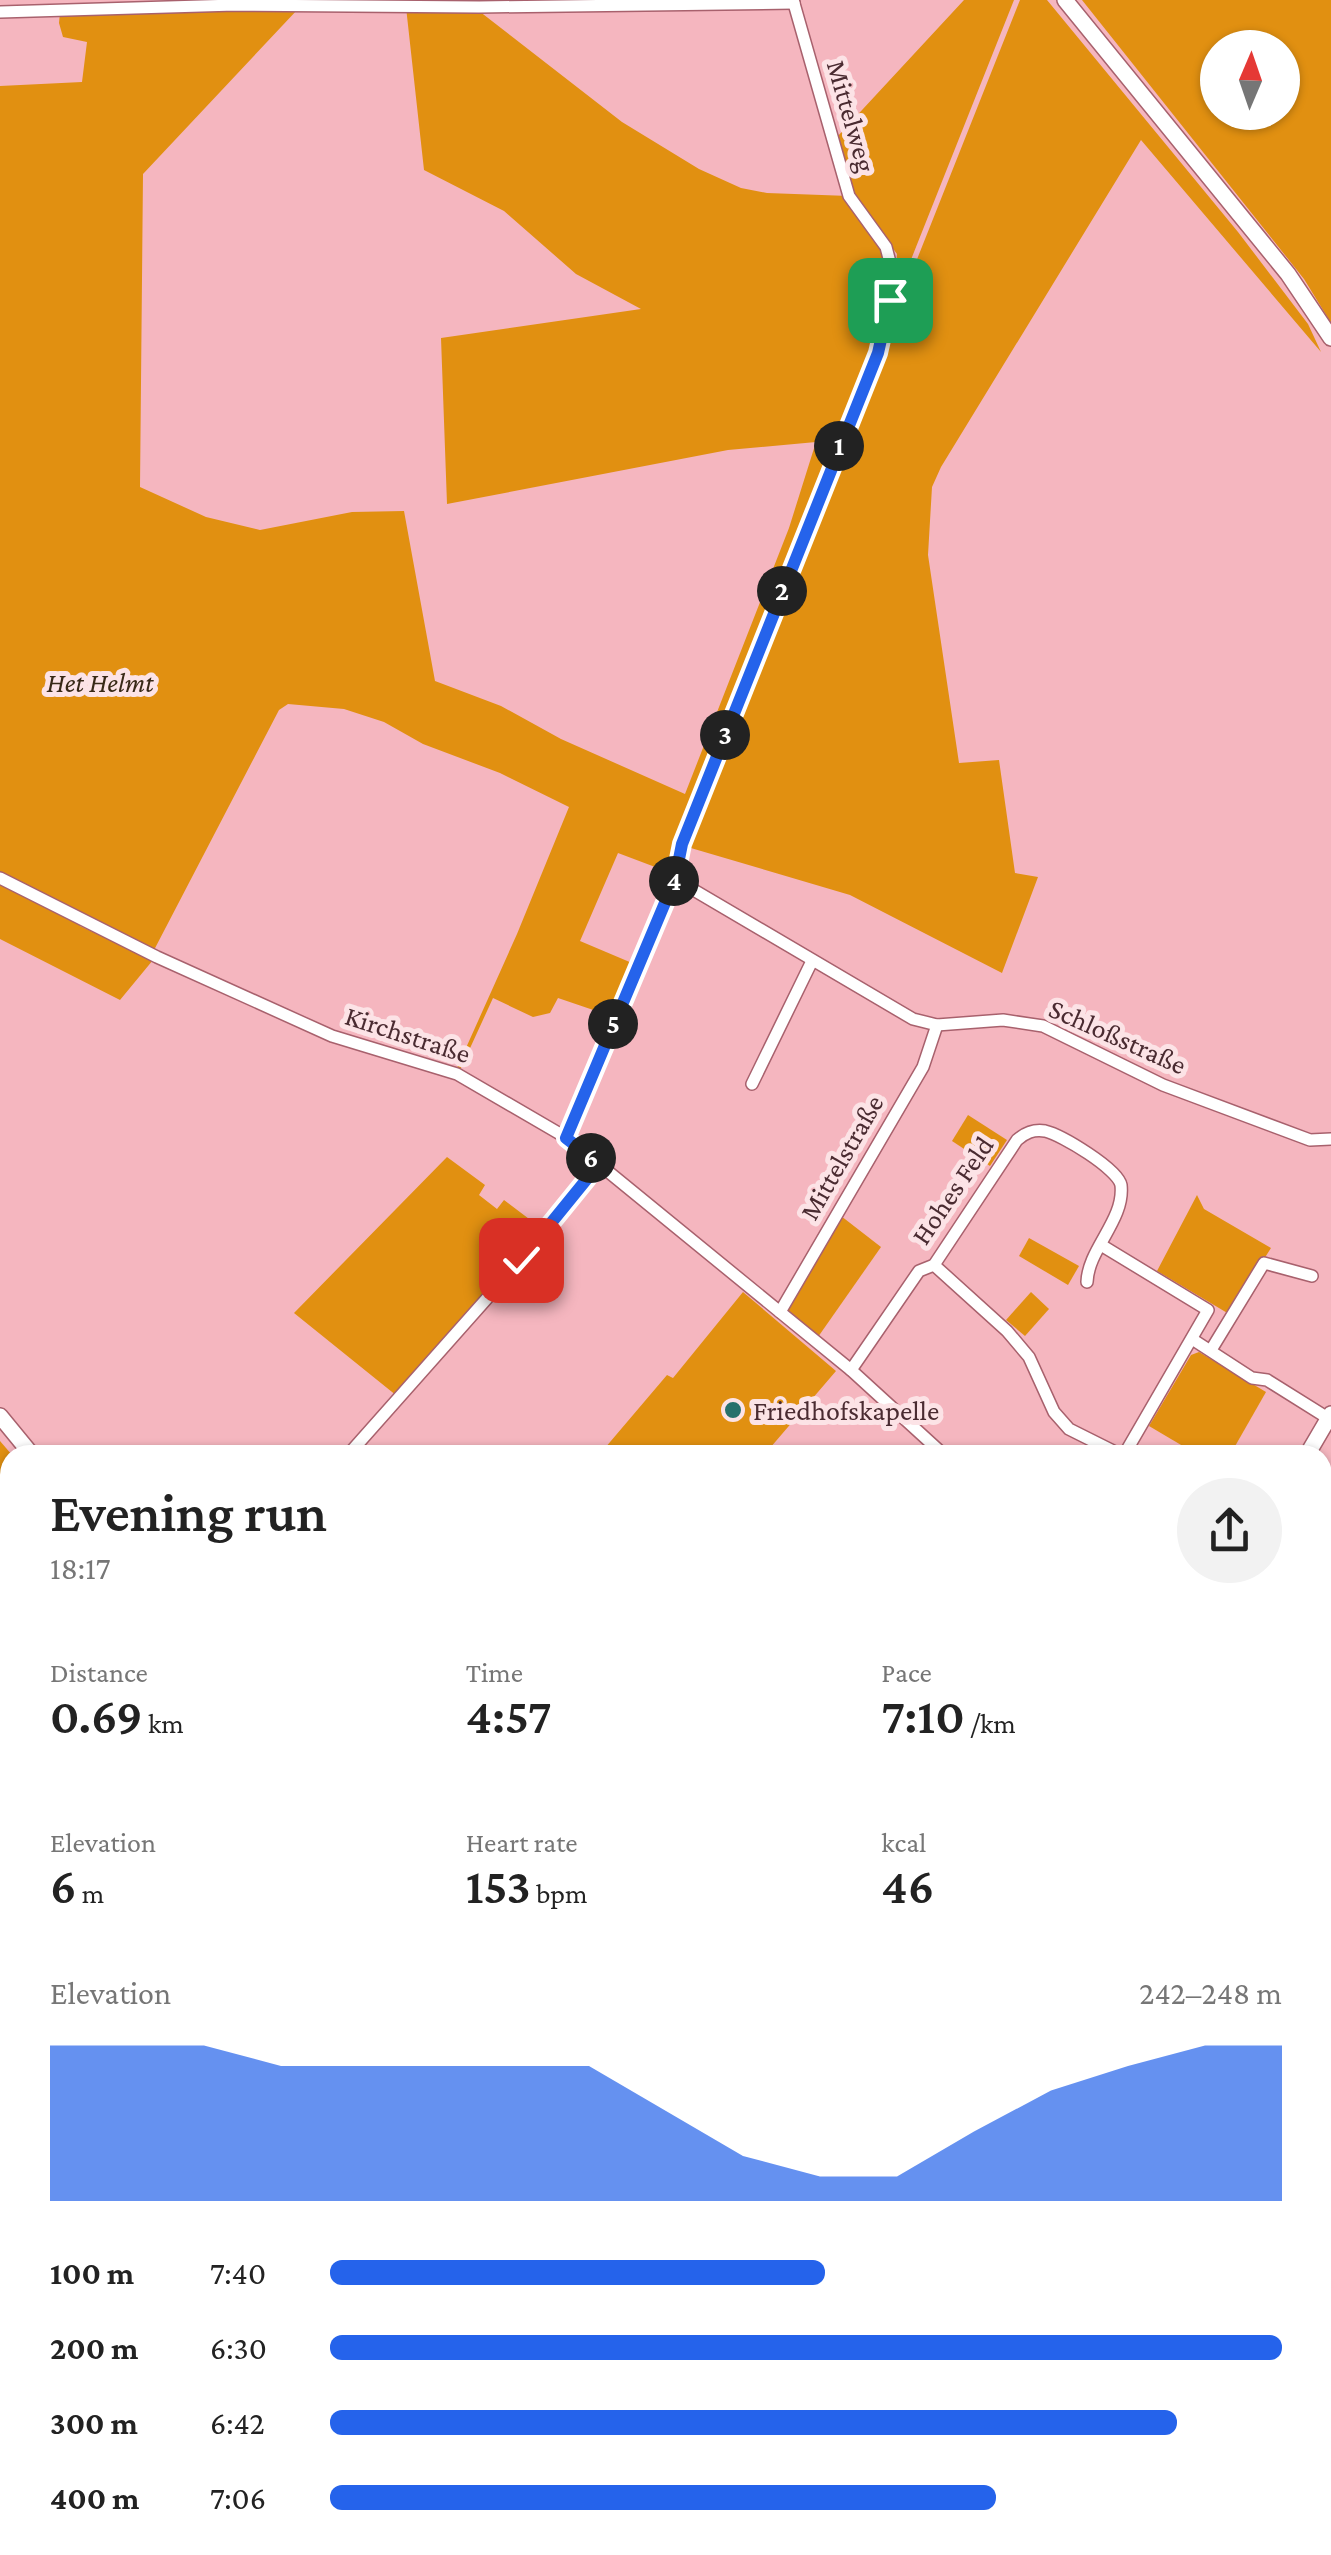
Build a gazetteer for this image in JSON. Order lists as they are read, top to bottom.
{
  "streets": {
    "street": [
      "Mittelweg",
      "Kirchstraße",
      "Schloßstraße",
      "Mittelstraße",
      "Hohes Feld"
    ]
  },
  "crossings": [
    ["Mittelweg", "Kirchstraße"],
    ["Mittelweg", "Schloßstraße"],
    ["Kirchstraße", "Mittelstraße"],
    ["Kirchstraße", "Hohes Feld"],
    ["Schloßstraße", "Mittelstraße"]
  ],
  "parks": ["Het Helmt"],
  "places": ["Friedhofskapelle"],
  "north": "top",
  "page": {
    "pins": [
      "1",
      "2",
      "3",
      "4",
      "5",
      "6"
    ],
    "heading": ["Evening run", "18:17"],
    "stats": [
      ["Distance", "0.69 km"],
      ["Time", "4:57"],
      ["Pace", "7:10 /km"],
      ["Elevation", "6 m"],
      ["Heart rate", "153 bpm"],
      ["kcal", "46"]
    ],
    "chart": ["Elevation", "242–248 m"],
    "list": [
      {
        "name": "100 m",
        "note": "7:40"
      },
      {
        "name": "200 m",
        "note": "6:30"
      },
      {
        "name": "300 m",
        "note": "6:42"
      },
      {
        "name": "400 m",
        "note": "7:06"
      }
    ]
  }
}
